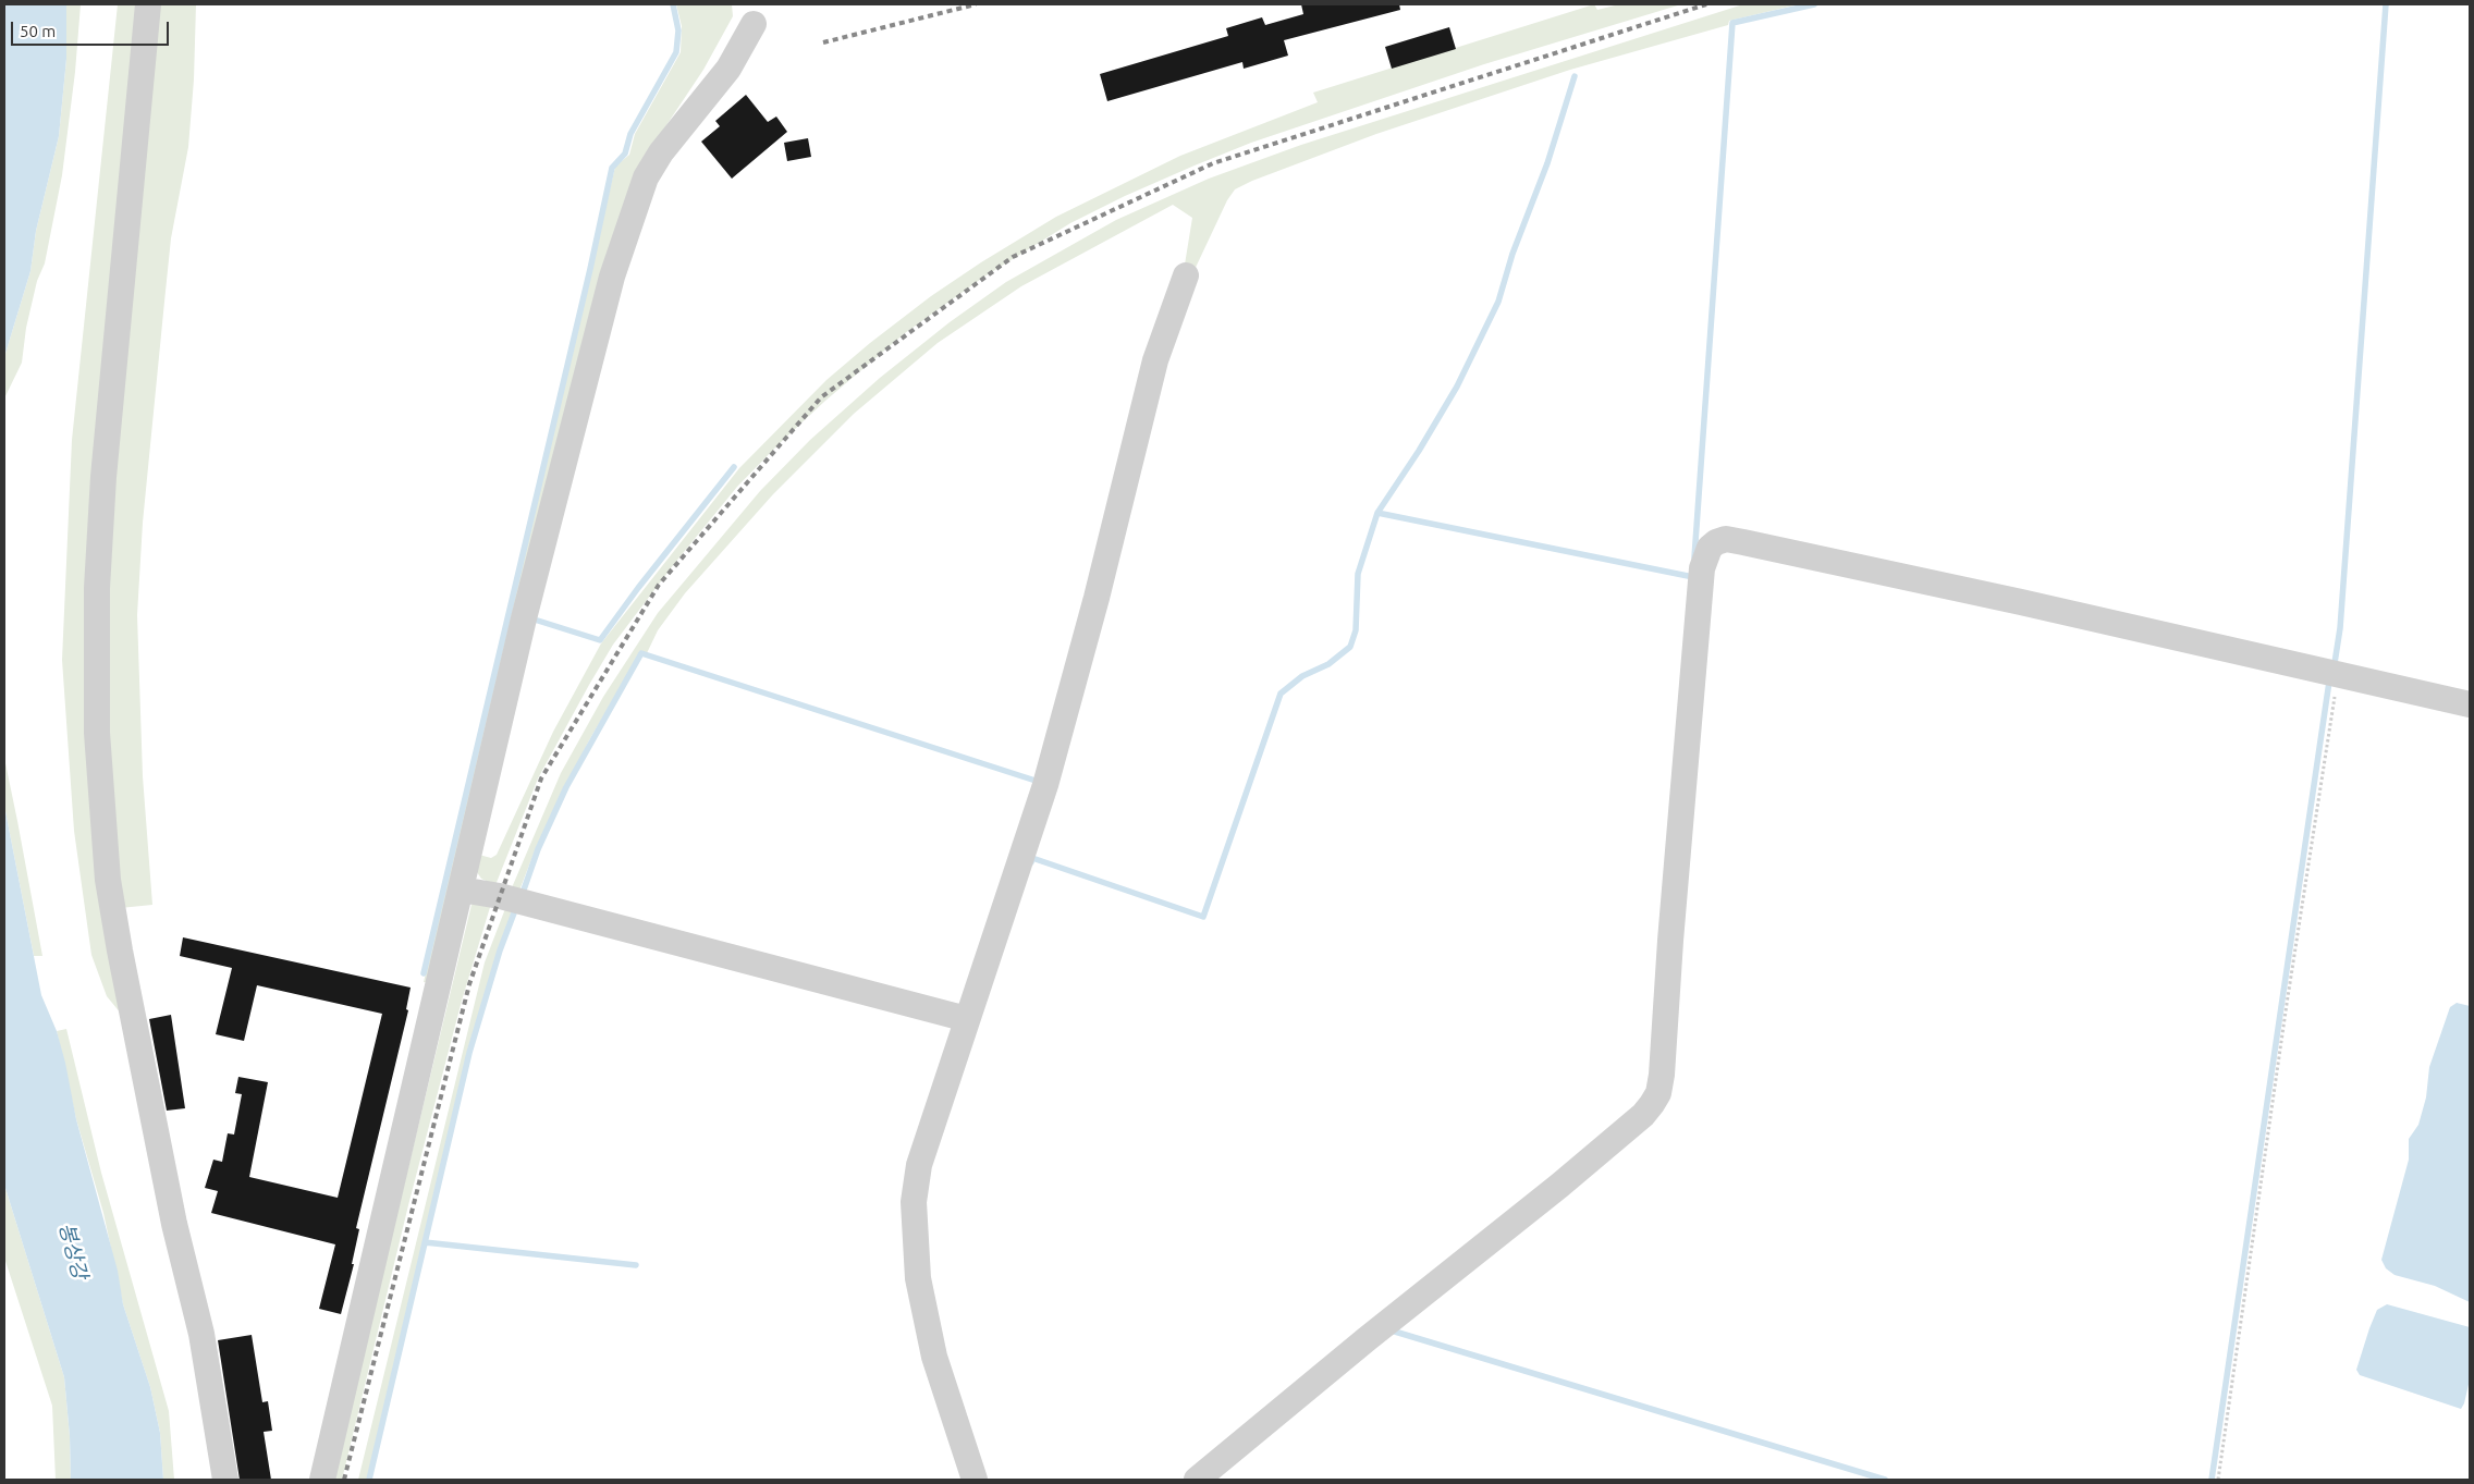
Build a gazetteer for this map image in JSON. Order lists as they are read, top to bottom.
{
  "water": ["봉상강"],
  "scale_bar": "50 m"
}
